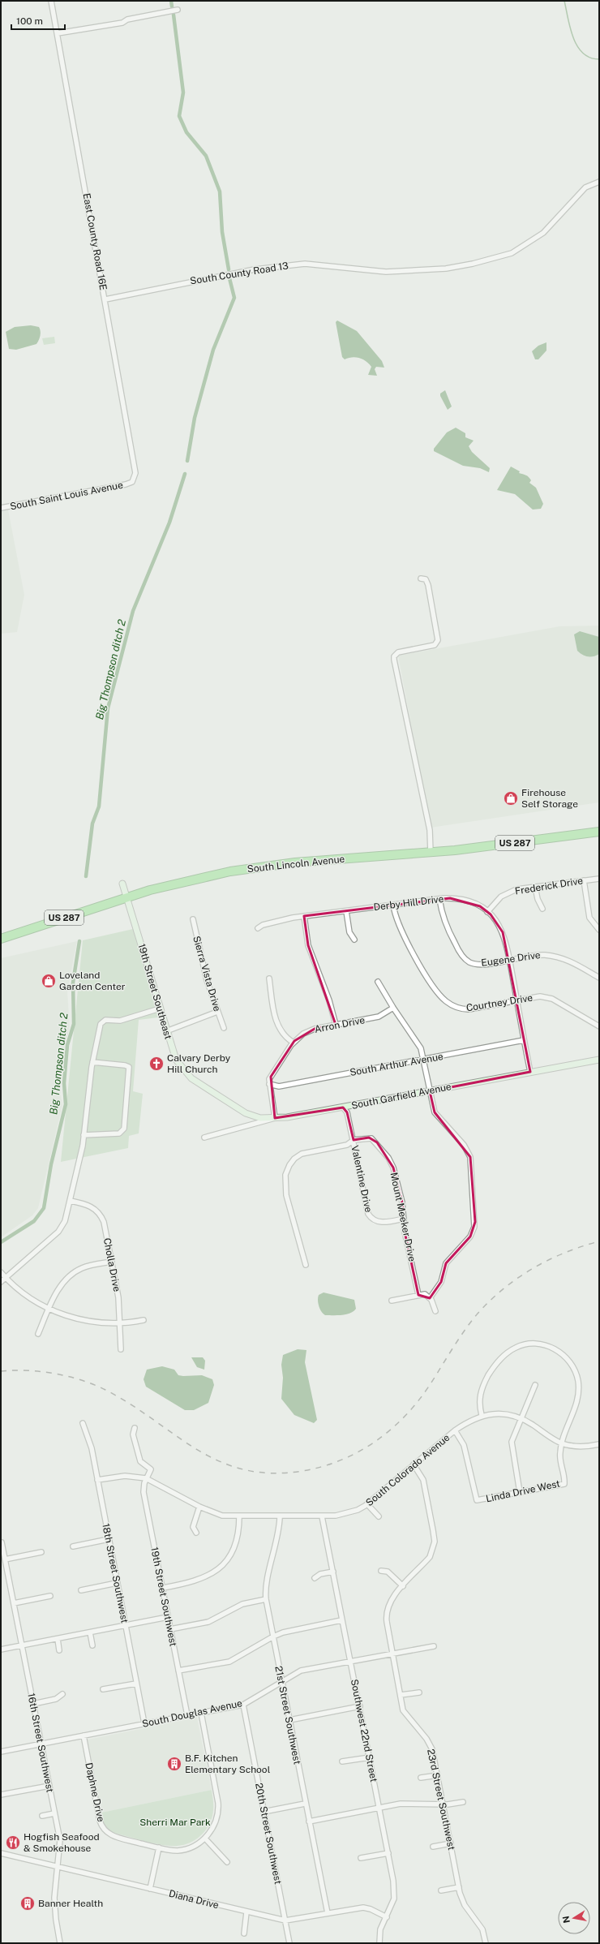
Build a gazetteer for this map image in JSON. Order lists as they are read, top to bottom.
{
  "streets": {
    "highway": ["US 287", "South Lincoln Avenue"],
    "street": [
      "East County Road 16E",
      "South County Road 13",
      "South Saint Louis Avenue",
      "Frederick Drive",
      "Derby Hill Drive",
      "Eugene Drive",
      "Sierra Vista Drive",
      "19th Street Southeast",
      "Courtney Drive",
      "Arron Drive",
      "South Arthur Avenue",
      "South Garfield Avenue",
      "Valentine Drive",
      "Mount Meeker Drive",
      "Cholla Drive",
      "South Colorado Avenue",
      "Linda Drive West",
      "18th Street Southwest",
      "19th Street Southwest",
      "South Douglas Avenue",
      "21st Street Southwest",
      "Southwest 22nd Street",
      "16th Street Southwest",
      "Daphne Drive",
      "23rd Street Southwest",
      "20th Street Southwest",
      "Diana Drive"
    ]
  },
  "crossings": [
    ["East County Road 16E", "South County Road 13"],
    ["East County Road 16E", "South Saint Louis Avenue"],
    ["South Lincoln Avenue", "19th Street Southeast"],
    ["Frederick Drive", "Derby Hill Drive"],
    ["Derby Hill Drive", "Eugene Drive"],
    ["Derby Hill Drive", "Courtney Drive"],
    ["Derby Hill Drive", "South Arthur Avenue"],
    ["Derby Hill Drive", "South Garfield Avenue"],
    ["19th Street Southeast", "South Garfield Avenue"],
    ["Arron Drive", "South Arthur Avenue"],
    ["South Garfield Avenue", "Valentine Drive"],
    ["Valentine Drive", "Mount Meeker Drive"],
    ["South Colorado Avenue", "Linda Drive West"],
    ["South Colorado Avenue", "18th Street Southwest"],
    ["South Colorado Avenue", "19th Street Southwest"],
    ["South Colorado Avenue", "21st Street Southwest"],
    ["South Colorado Avenue", "Southwest 22nd Street"],
    ["South Colorado Avenue", "23rd Street Southwest"],
    ["18th Street Southwest", "South Douglas Avenue"],
    ["19th Street Southwest", "South Douglas Avenue"],
    ["South Douglas Avenue", "21st Street Southwest"],
    ["South Douglas Avenue", "Southwest 22nd Street"],
    ["South Douglas Avenue", "16th Street Southwest"],
    ["South Douglas Avenue", "Daphne Drive"],
    ["South Douglas Avenue", "23rd Street Southwest"],
    ["South Douglas Avenue", "20th Street Southwest"],
    ["21st Street Southwest", "Diana Drive"],
    ["Southwest 22nd Street", "Diana Drive"],
    ["16th Street Southwest", "Diana Drive"],
    ["20th Street Southwest", "Diana Drive"]
  ],
  "water": ["Big Thompson ditch 2"],
  "parks": ["Sherri Mar Park"],
  "places": {
    "shop": ["Firehouse Self Storage", "Loveland Garden Center"],
    "church": ["Calvary Derby Hill Church"],
    "building": ["B.F. Kitchen Elementary School", "Banner Health"],
    "restaurant": ["Hogfish Seafood & Smokehouse"]
  },
  "scale_bar": "100 m",
  "north": "left"
}
